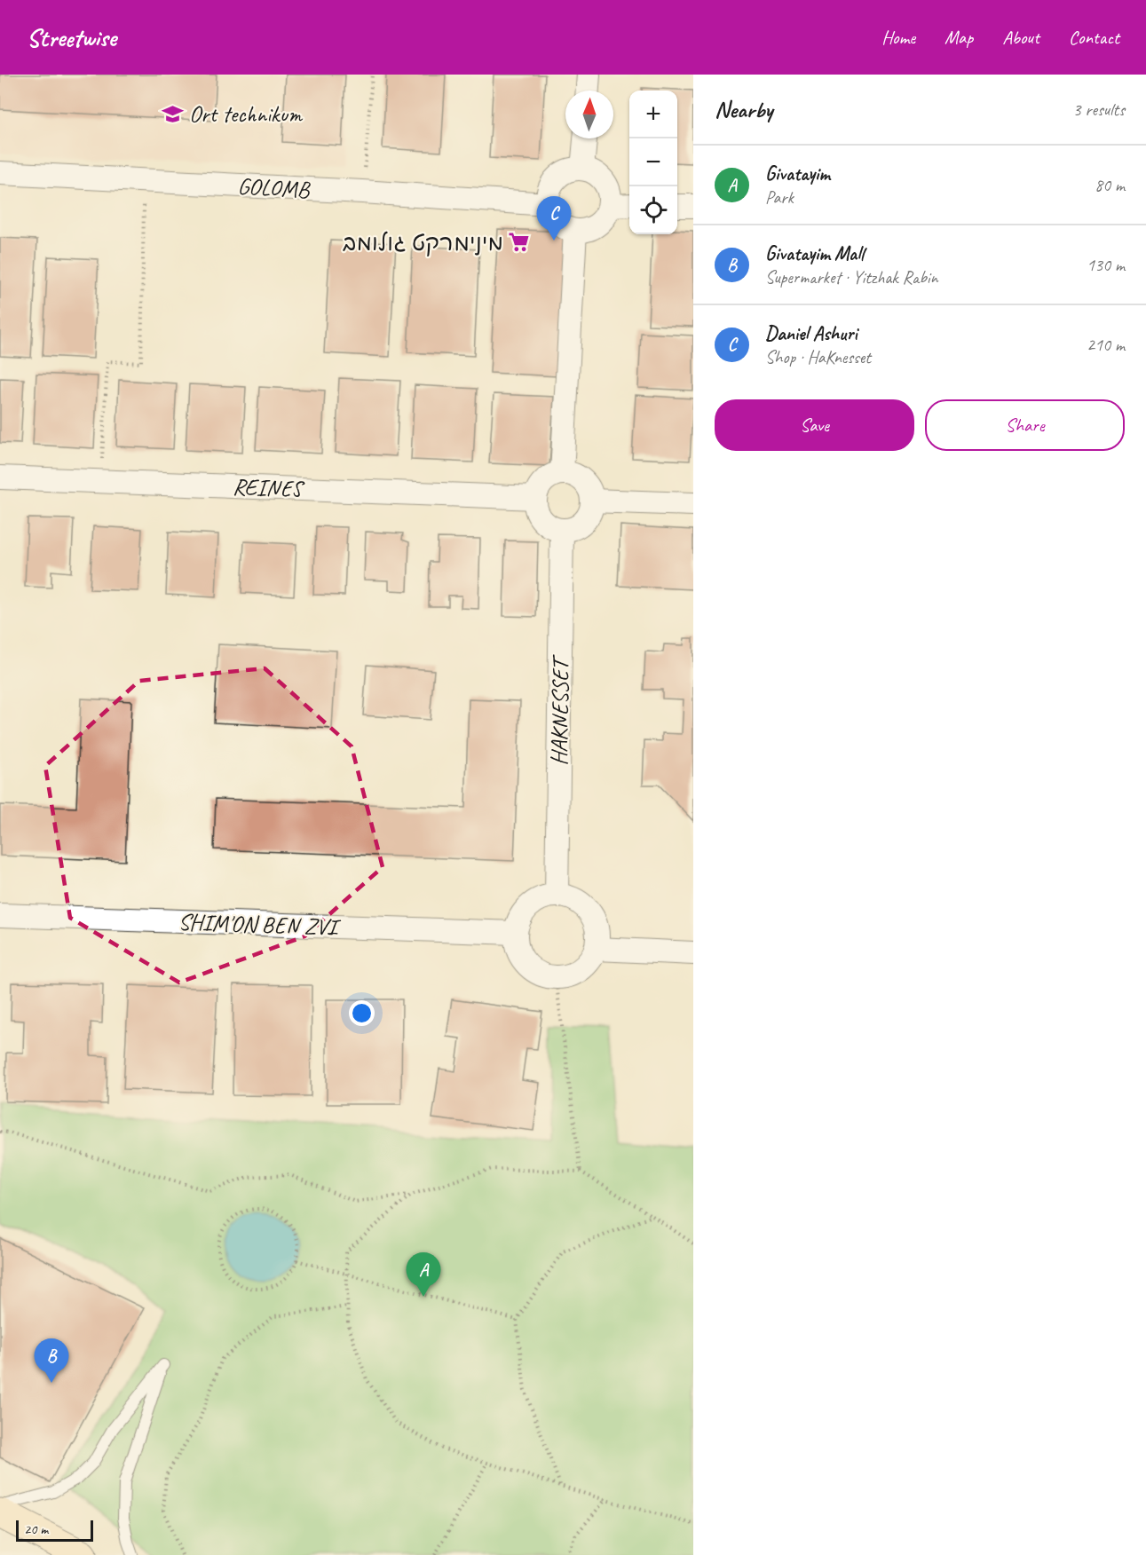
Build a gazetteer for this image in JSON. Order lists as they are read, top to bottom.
{
  "streets": {
    "street": [
      "GOLOMB",
      "REINES",
      "HAKNESSET",
      "SHIM'ON BEN ZVI"
    ]
  },
  "crossings": [
    ["REINES", "HAKNESSET"],
    ["HAKNESSET", "SHIM'ON BEN ZVI"]
  ],
  "places": {
    "school or university": ["Ort technikum"],
    "supermarket": ["מינימרקט גולומב"]
  },
  "scale_bar": "20 m",
  "north": "top",
  "page": {
    "header": "Streetwise",
    "nav": [
      "Home",
      "Map",
      "About",
      "Contact"
    ],
    "heading": ["Nearby", "3 results"],
    "map_buttons": ["+", "−"],
    "list": [
      {
        "mark": "A",
        "name": "Givatayim",
        "note": "Park",
        "value": "80 m"
      },
      {
        "mark": "B",
        "name": "Givatayim Mall",
        "note": "Supermarket · Yitzhak Rabin",
        "value": "130 m"
      },
      {
        "mark": "C",
        "name": "Daniel Ashuri",
        "note": "Shop · HaKnesset",
        "value": "210 m"
      }
    ],
    "pins": ["C", "A", "B"],
    "buttons": ["Save", "Share"],
    "scale": "20 m"
  }
}
